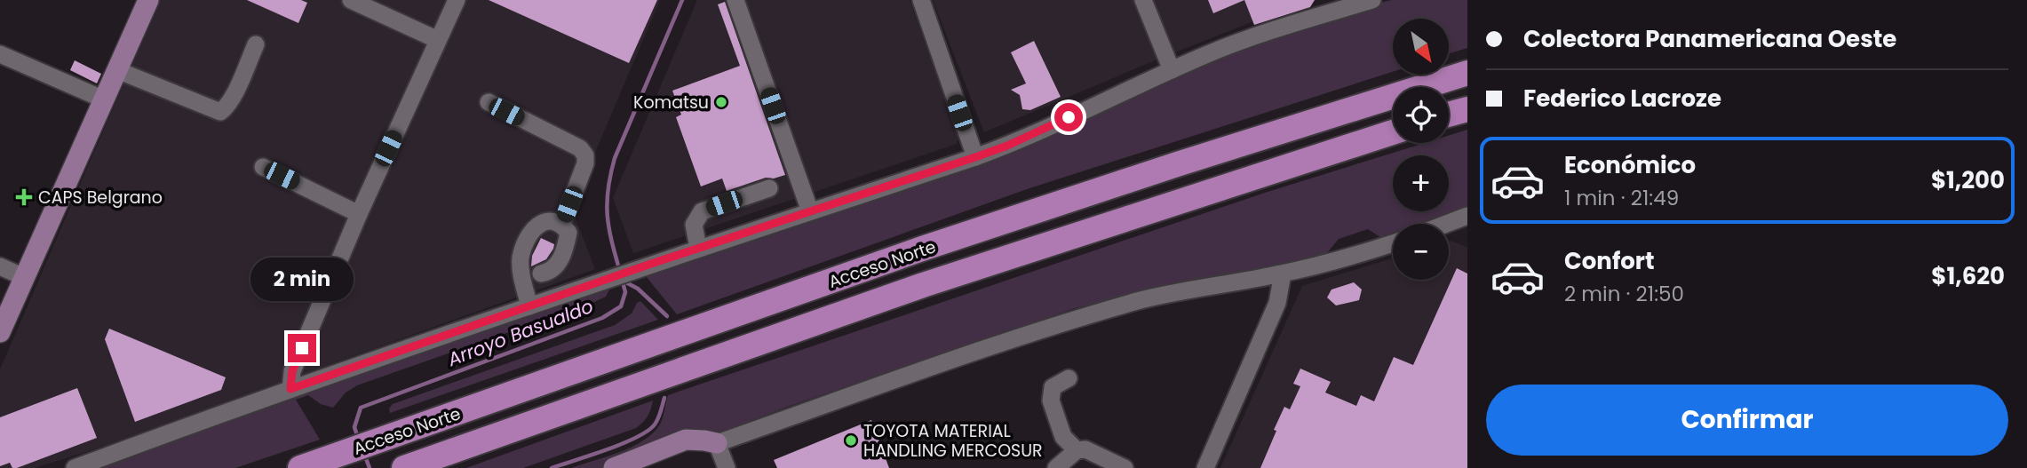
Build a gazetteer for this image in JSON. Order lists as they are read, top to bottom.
{
  "streets": {
    "highway": ["Acceso Norte"]
  },
  "water": ["Arroyo Basualdo"],
  "places": {
    "other": ["Komatsu", "TOYOTA MATERIAL HANDLING MERCOSUR"],
    "health": ["CAPS Belgrano"]
  },
  "north": "bottom right",
  "page": {
    "banner": ["Colectora Panamericana Oeste", "Federico Lacroze"],
    "map_buttons": ["+", "−"],
    "list": [
      {
        "name": "Económico",
        "note": "1 min · 21:49",
        "value": "$1,200"
      },
      {
        "name": "Confort",
        "note": "2 min · 21:50",
        "value": "$1,620"
      }
    ],
    "bubble": "2 min",
    "buttons": "Confirmar"
  }
}
